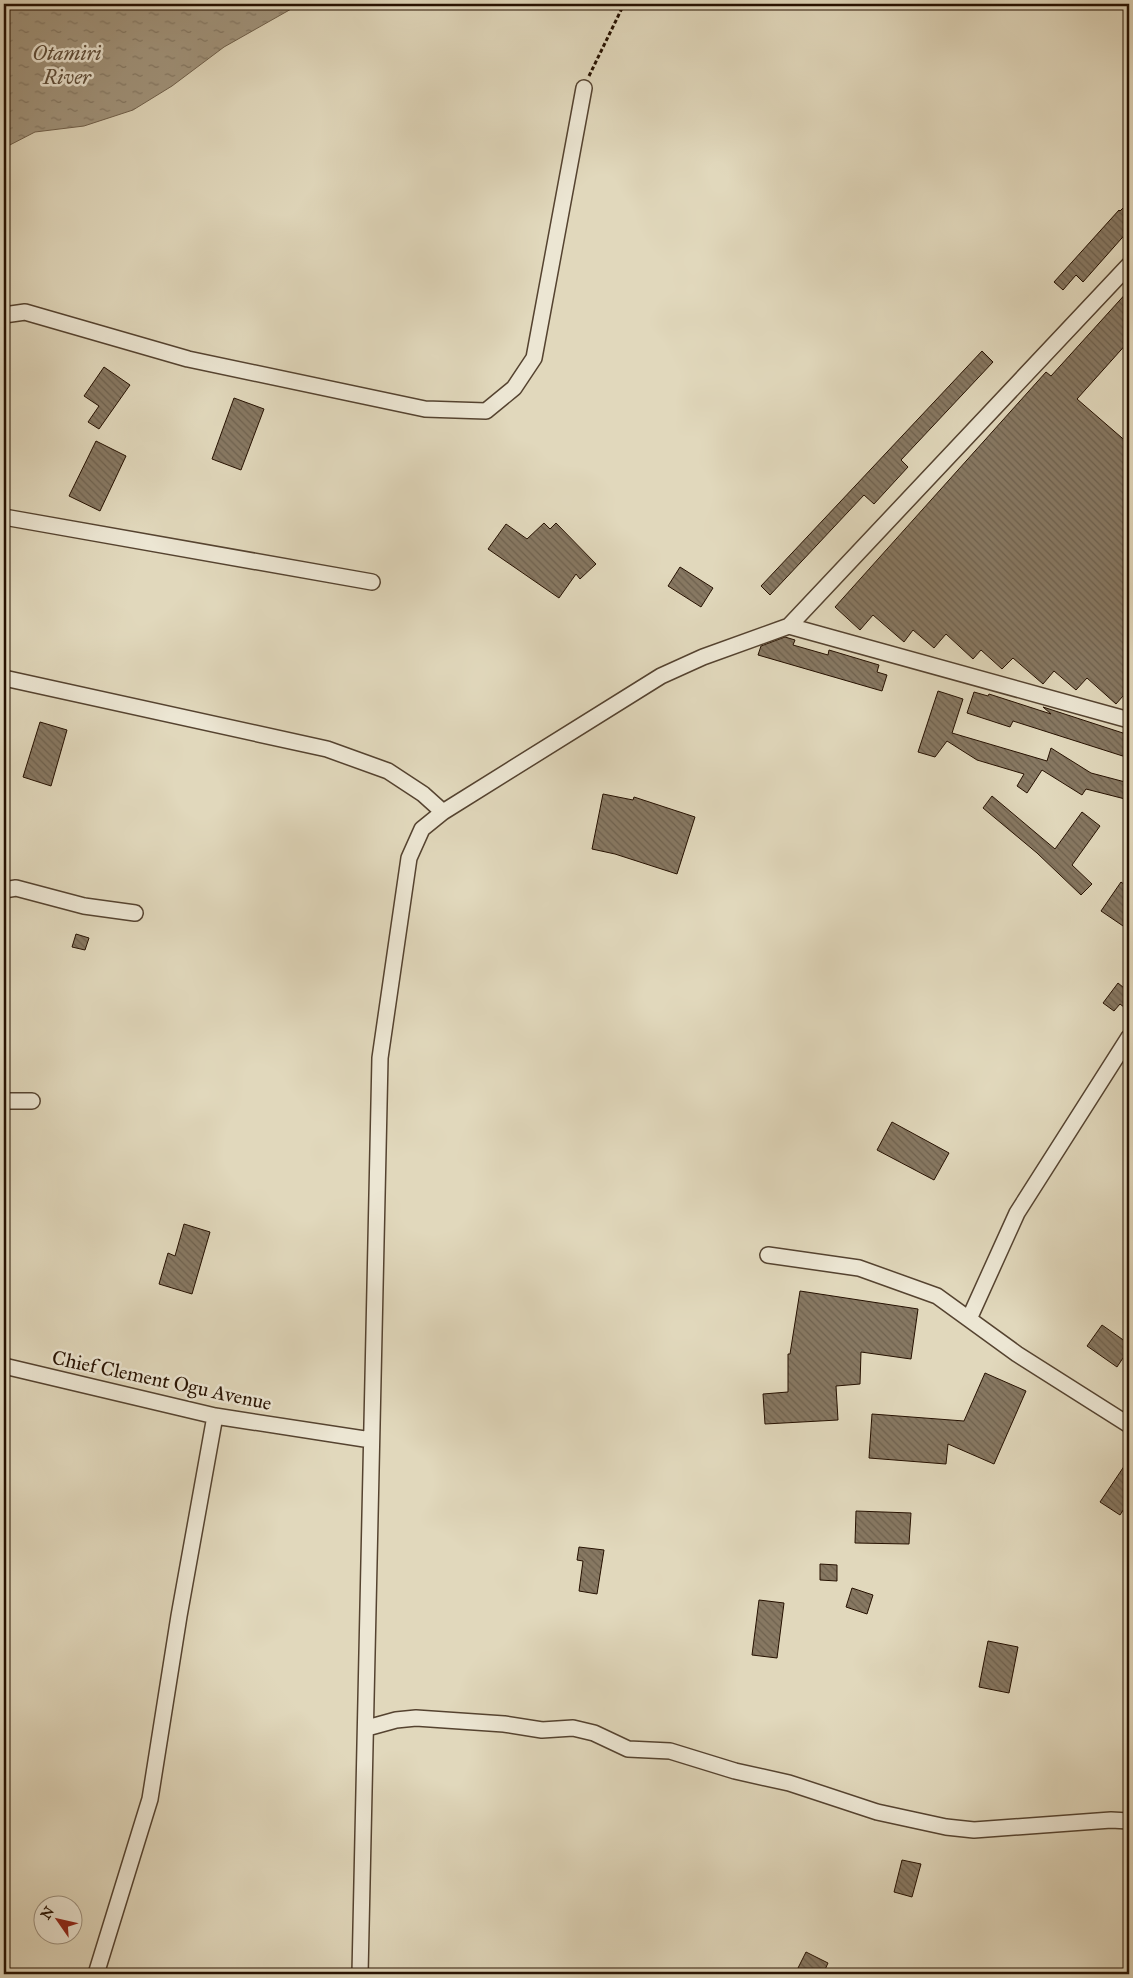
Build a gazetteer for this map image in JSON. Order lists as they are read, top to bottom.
{
  "streets": {
    "street": ["Chief Clement Ogu Avenue"]
  },
  "water": ["Otamiri River"],
  "north": "top left"
}
